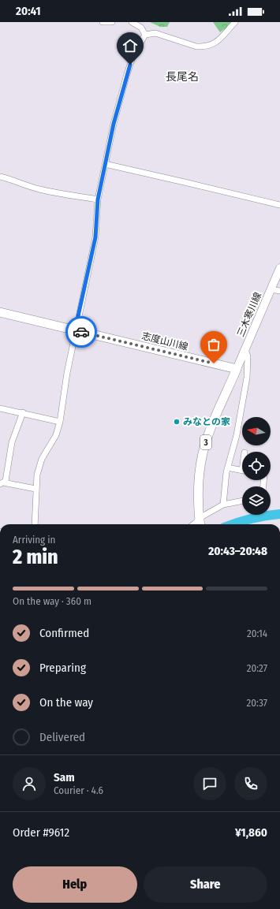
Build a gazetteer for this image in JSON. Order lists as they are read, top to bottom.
{
  "streets": {
    "main road": ["三木寒川線", "志度山川線", "3"]
  },
  "crossings": [
    ["三木寒川線", "志度山川線"],
    ["三木寒川線", "3"],
    ["志度山川線", "3"]
  ],
  "districts": ["長尾名"],
  "places": ["みなとの家"],
  "north": "left",
  "page": {
    "status": "20:41",
    "heading": ["2 min", "Arriving in", "20:43–20:48"],
    "panel": [
      "Sam",
      "Courier · 4.6",
      "Order #9612",
      "¥1,860"
    ],
    "bar": "On the way · 360 m",
    "list": [
      ["Confirmed", "20:14"],
      ["Preparing", "20:27"],
      ["On the way", "20:37"],
      "Delivered"
    ],
    "buttons": ["Help", "Share"]
  }
}
